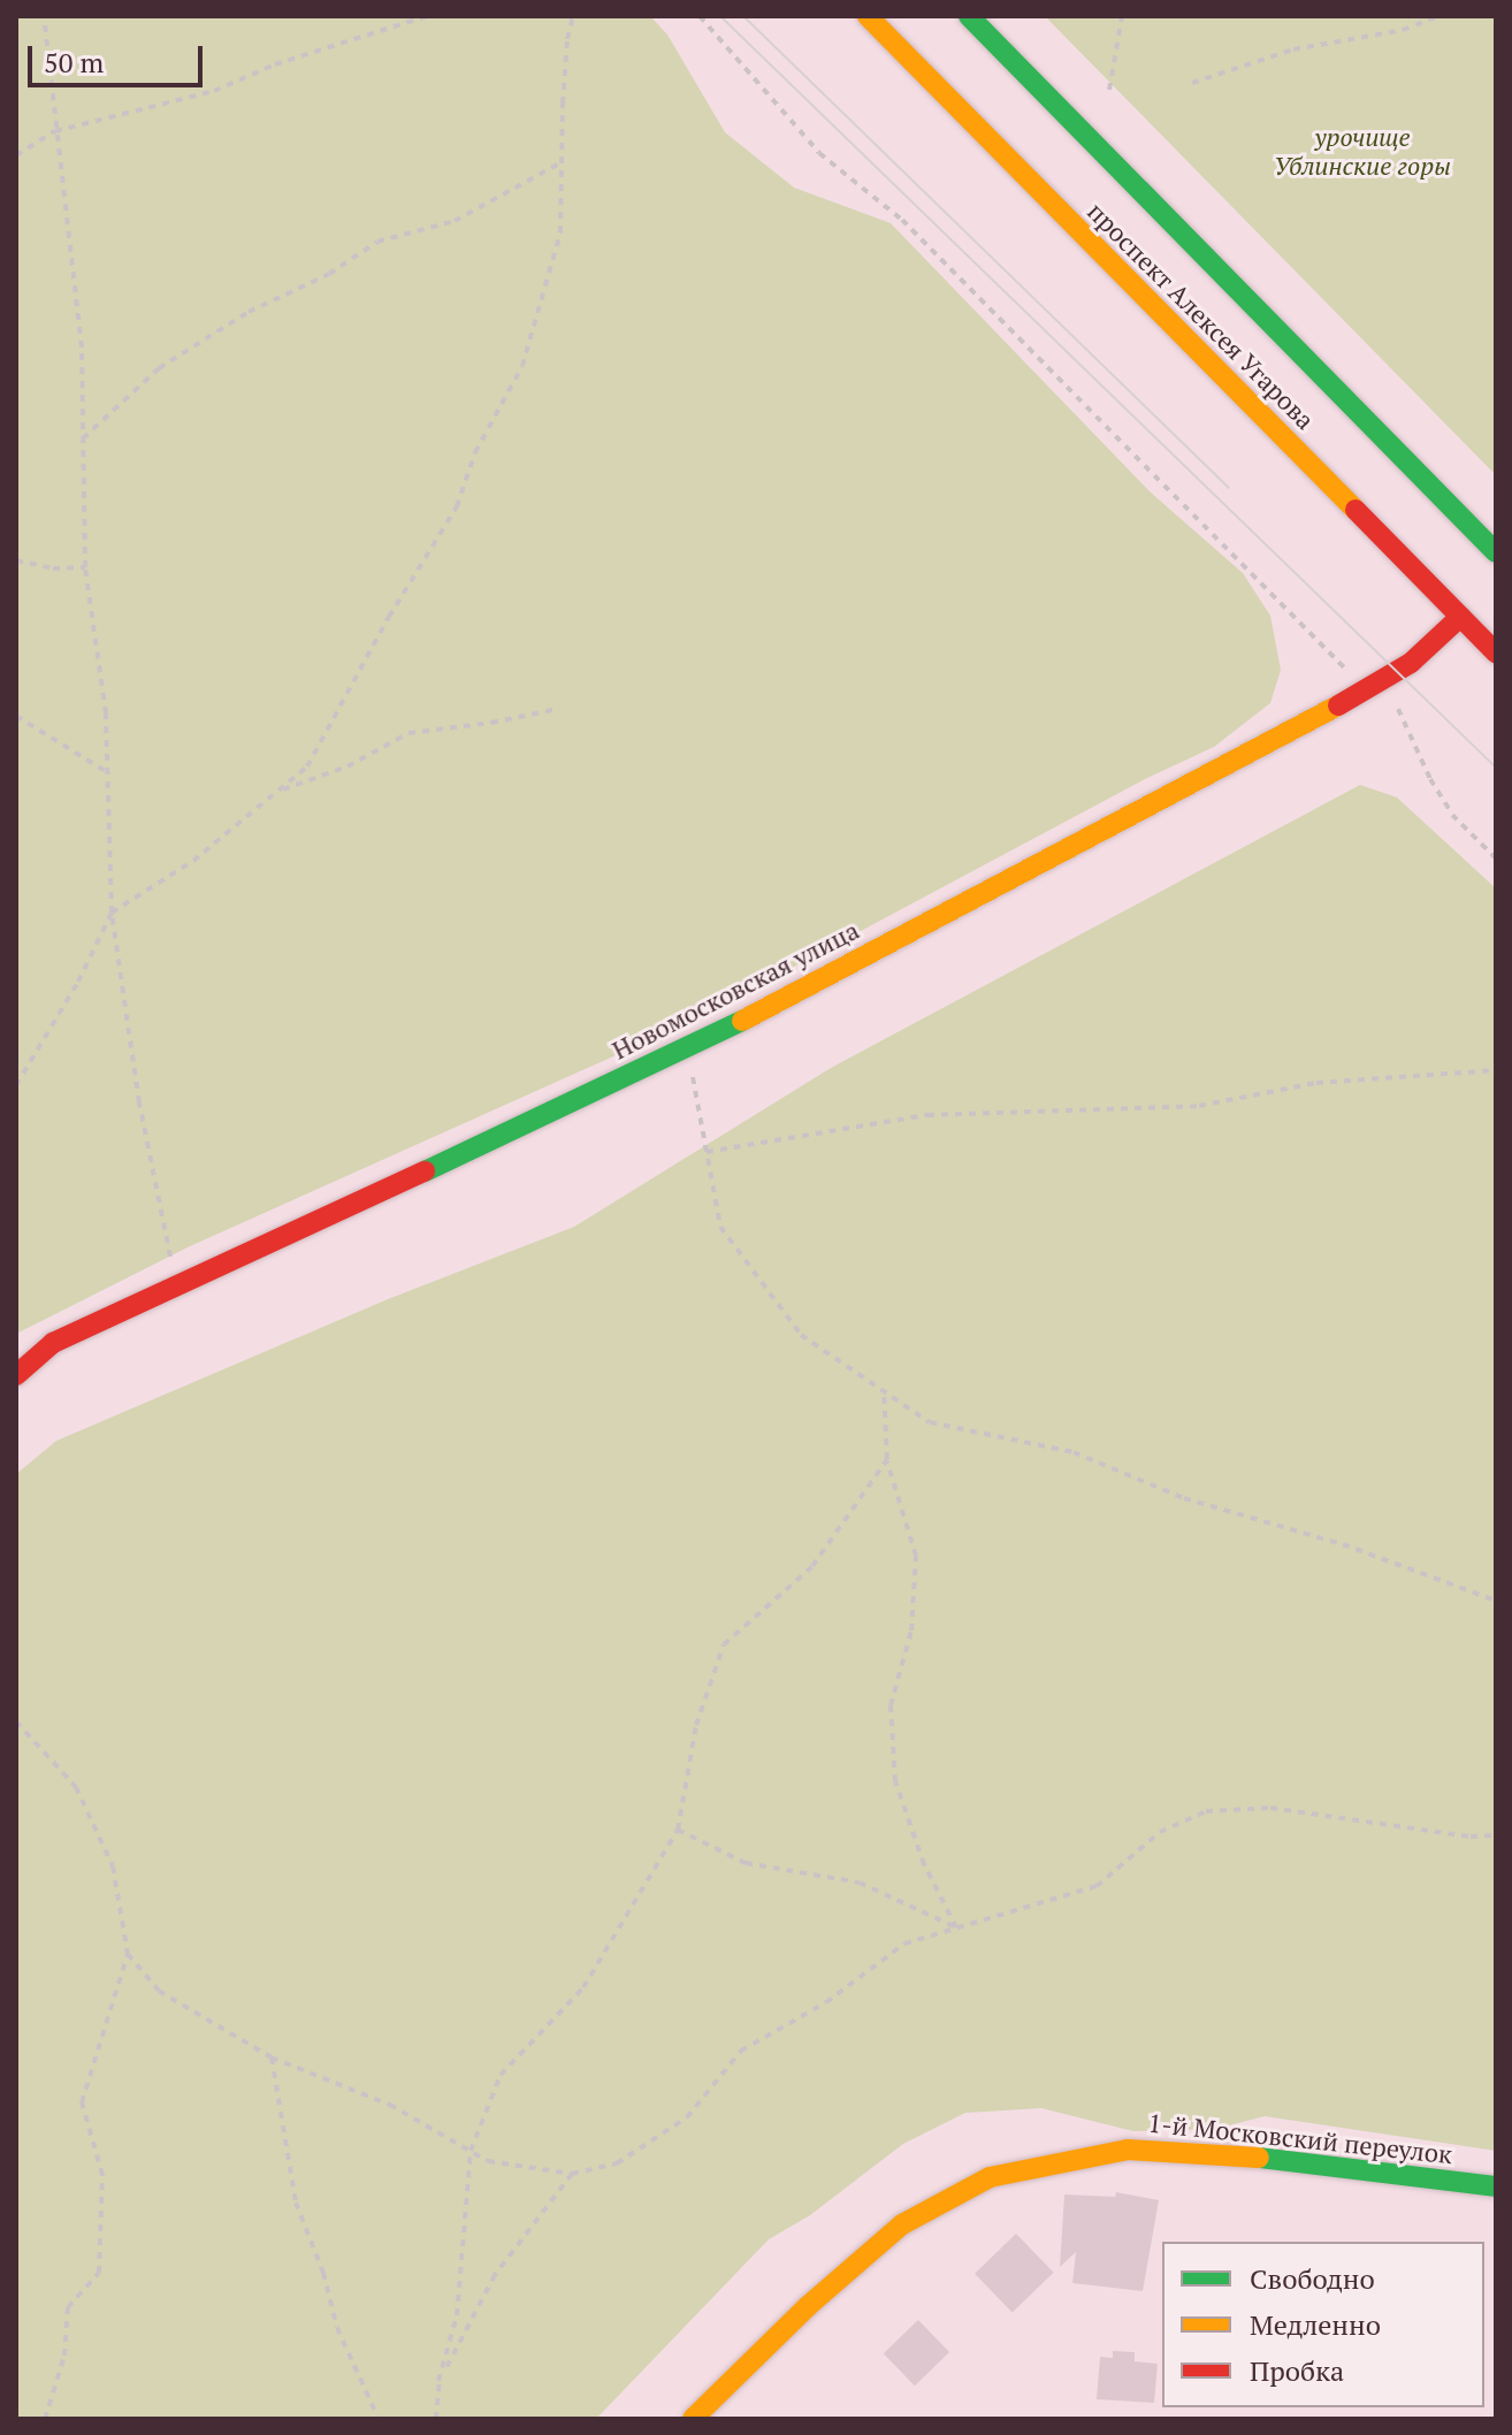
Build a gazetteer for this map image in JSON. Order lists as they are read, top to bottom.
{
  "streets": {
    "street": ["проспект Алексея Угарова", "Новомосковская улица", "1-й Московский переулок"]
  },
  "crossings": [
    ["проспект Алексея Угарова", "Новомосковская улица"]
  ],
  "parks": ["урочище Ублинские горы"],
  "legend": ["Свободно", "Медленно", "Пробка"],
  "scale_bar": "50 m"
}
